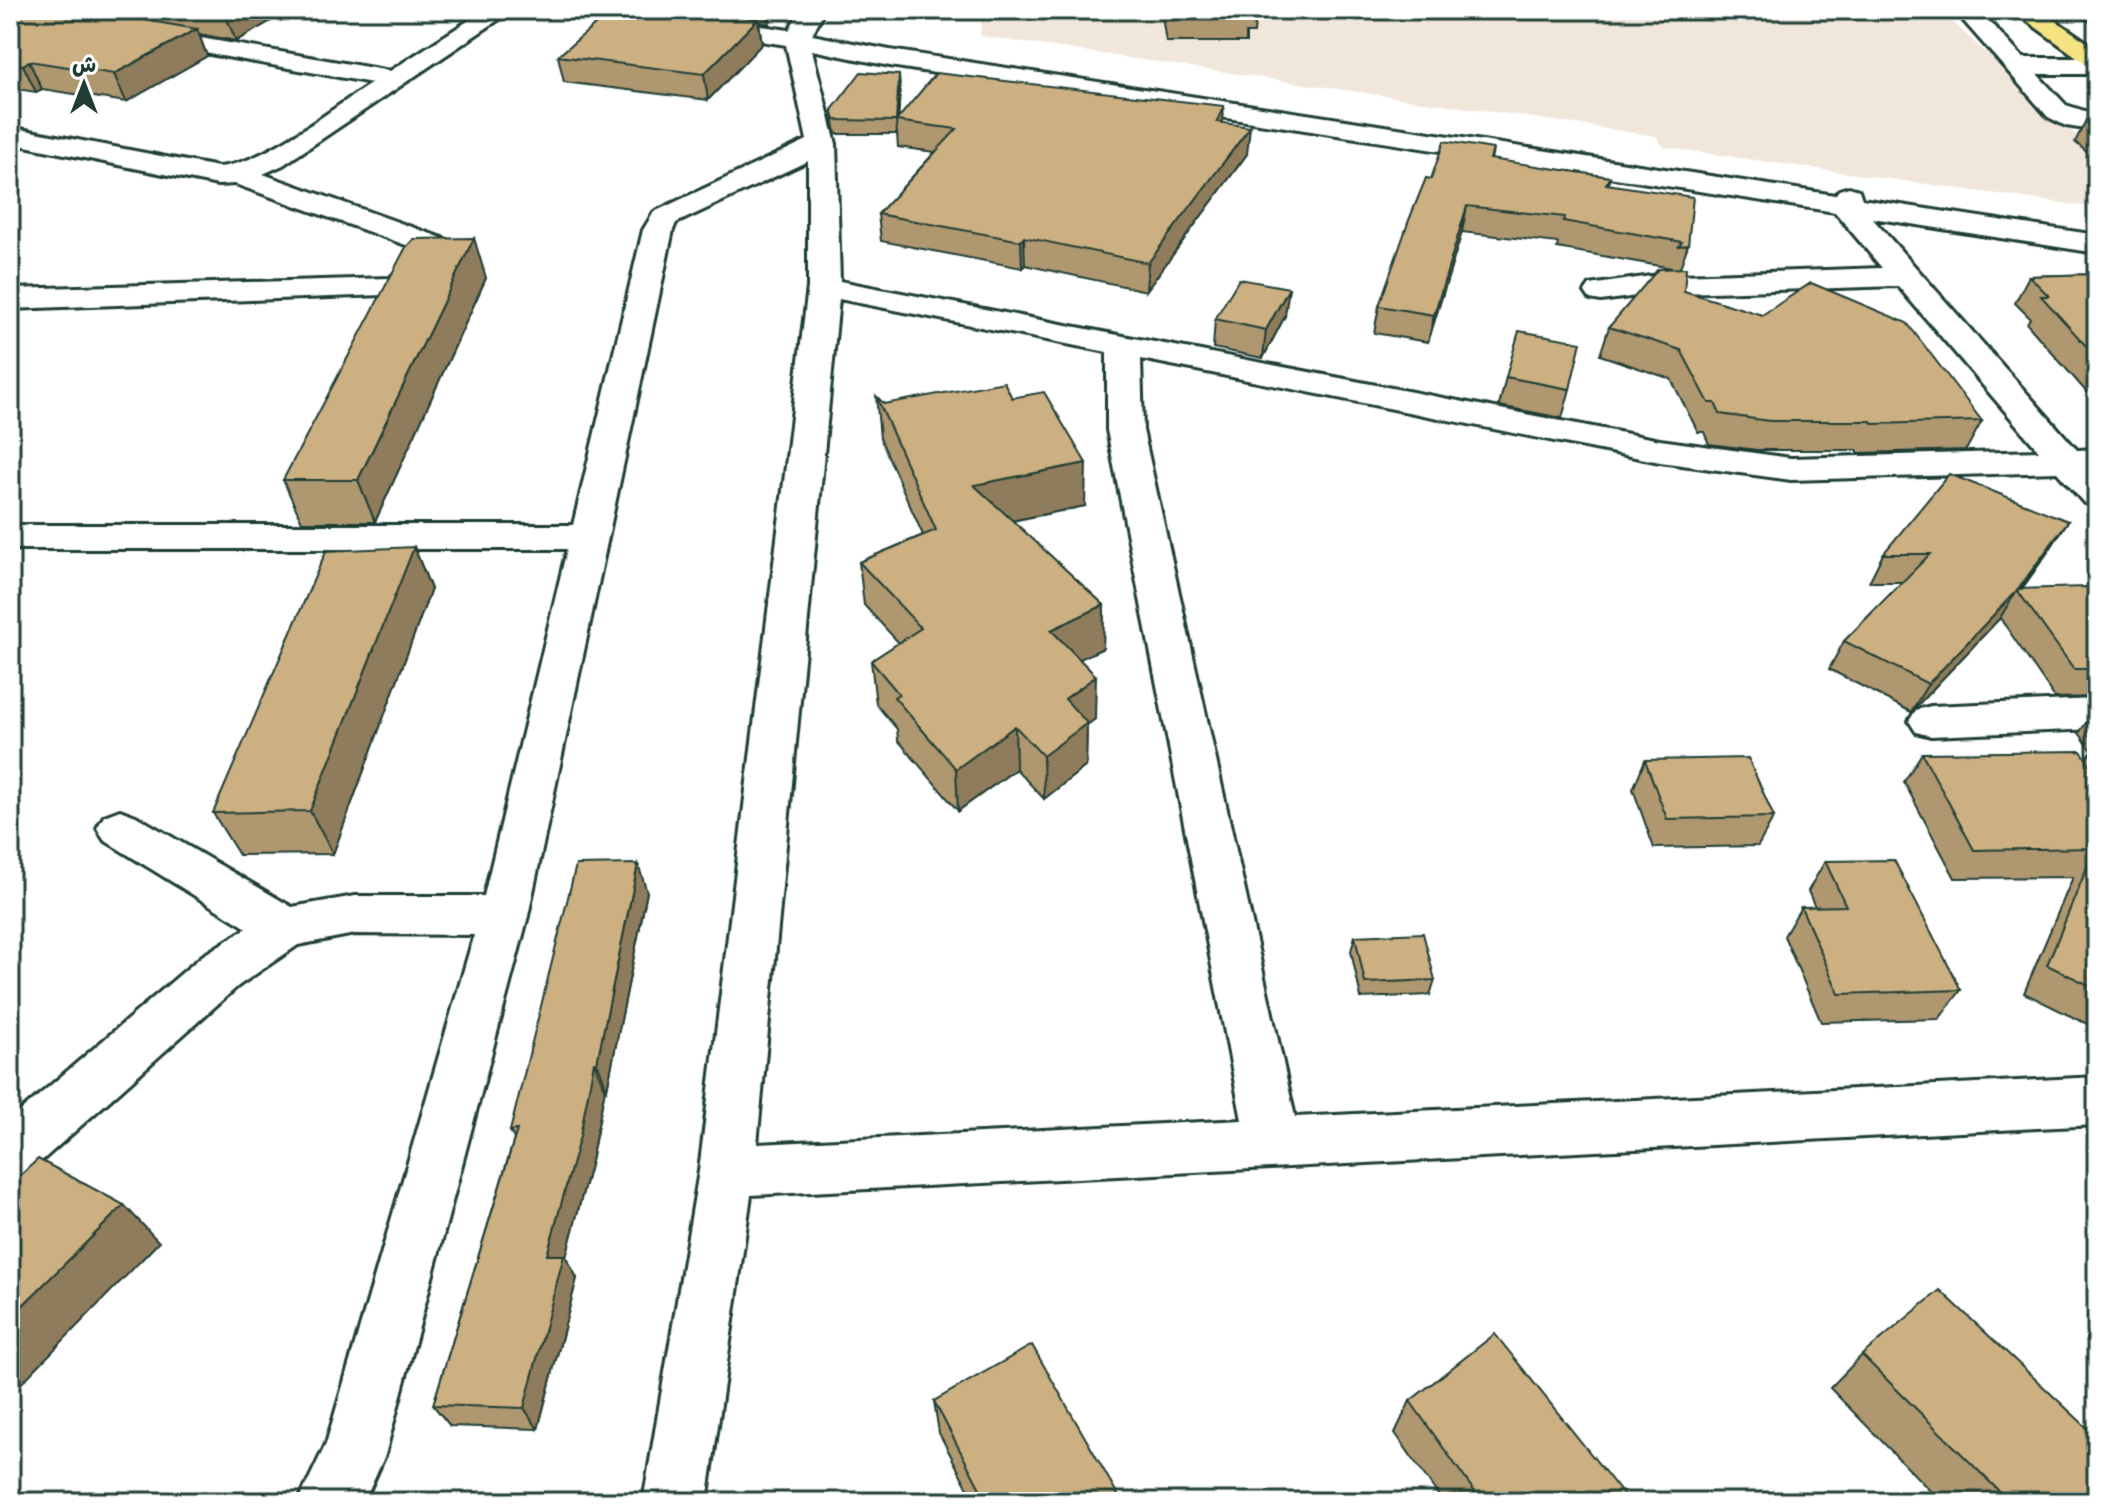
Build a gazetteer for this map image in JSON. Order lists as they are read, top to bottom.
{
  "north": "top"
}
